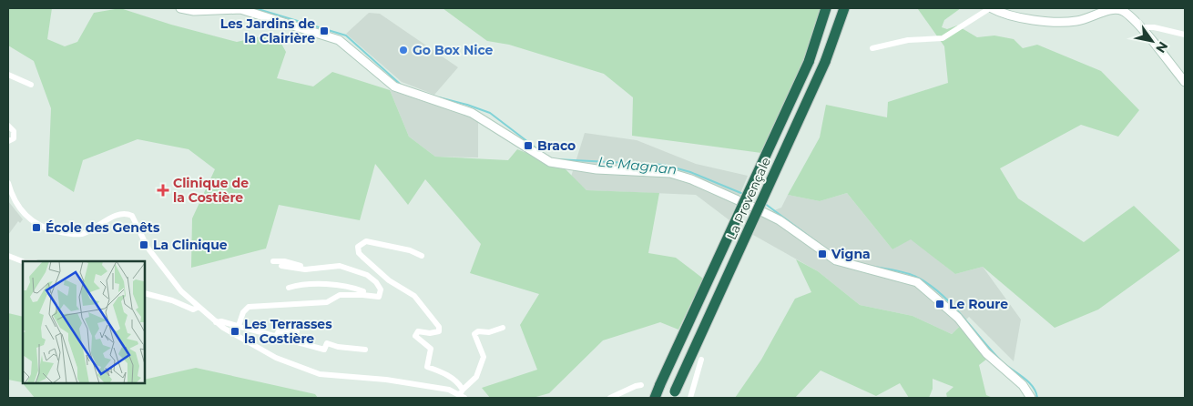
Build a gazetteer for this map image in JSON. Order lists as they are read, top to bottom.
{
  "streets": {
    "highway": ["La Provençale"]
  },
  "water": ["Le Magnan"],
  "places": {
    "transit": [
      "Les Jardins de la Clairière",
      "Braco",
      "École des Genêts",
      "La Clinique",
      "Vigna",
      "Le Roure",
      "Les Terrasses la Costière"
    ],
    "other": ["Go Box Nice"],
    "health": ["Clinique de la Costière"]
  },
  "north": "bottom right"
}
